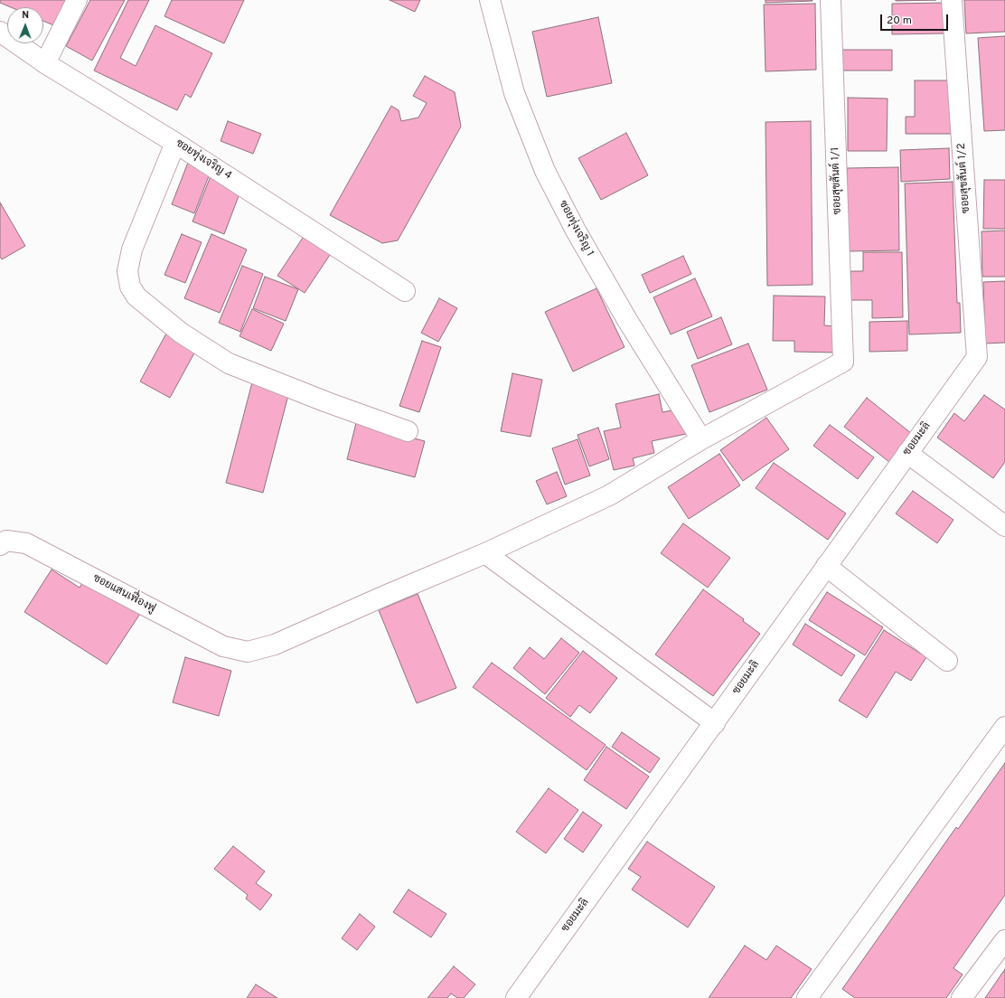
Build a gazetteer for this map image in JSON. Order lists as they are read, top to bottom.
{
  "streets": {
    "street": [
      "ซอยทุ่งเจริญ 4",
      "ซอยสุขสันต์ 1/2",
      "ซอยสุขสันต์ 1/1",
      "ซอยทุ่งเจริญ 1",
      "ซอยมะลิ",
      "ซอยแสนเฟื่องฟู"
    ]
  },
  "crossings": [
    ["ซอยสุขสันต์ 1/2", "ซอยมะลิ"],
    ["ซอยสุขสันต์ 1/1", "ซอยทุ่งเจริญ 1"]
  ],
  "scale_bar": "20 m",
  "north": "top"
}
